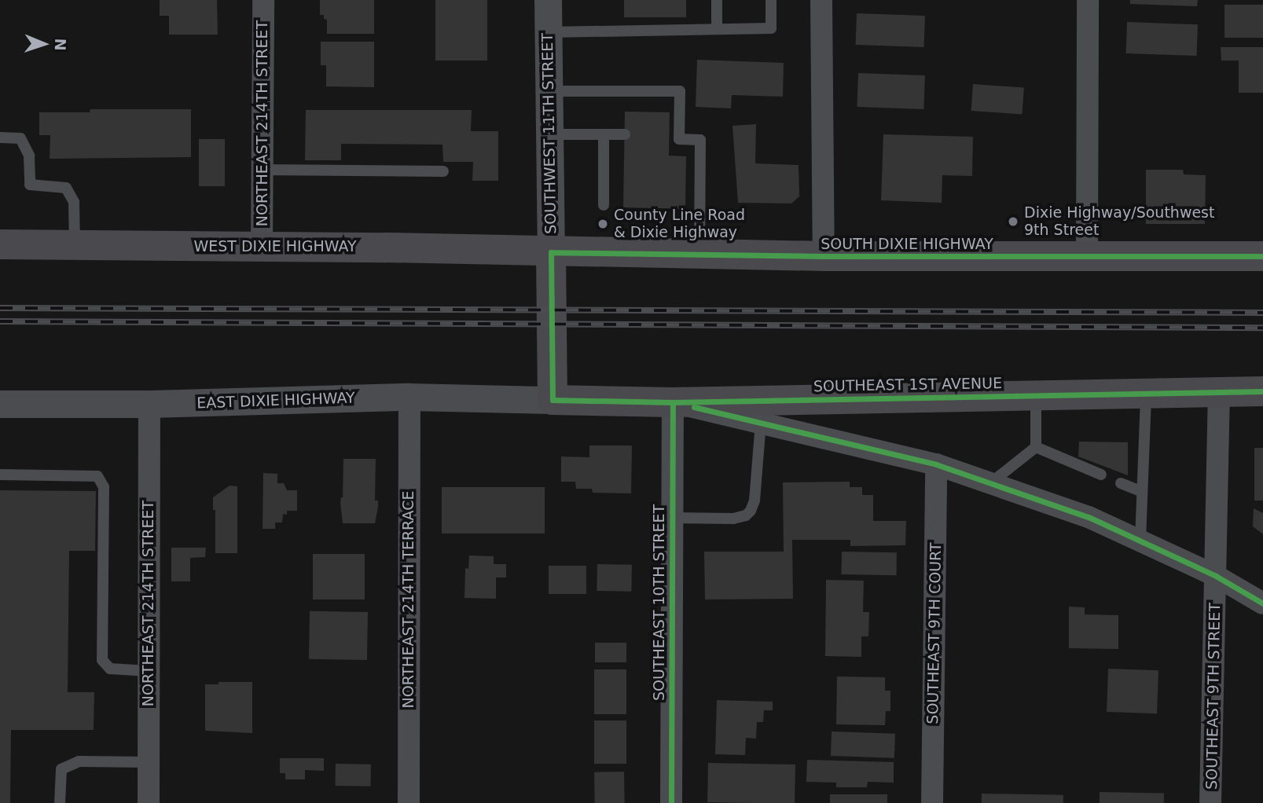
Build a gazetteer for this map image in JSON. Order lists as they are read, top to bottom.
{
  "streets": {
    "main road": [
      "SOUTHWEST 11TH STREET",
      "SOUTH DIXIE HIGHWAY",
      "WEST DIXIE HIGHWAY",
      "SOUTHEAST 1ST AVENUE"
    ],
    "street": [
      "NORTHEAST 214TH STREET",
      "EAST DIXIE HIGHWAY",
      "NORTHEAST 214TH TERRACE",
      "SOUTHEAST 10TH STREET",
      "SOUTHEAST 9TH COURT",
      "SOUTHEAST 9TH STREET"
    ]
  },
  "crossings": [
    ["NORTHEAST 214TH STREET", "WEST DIXIE HIGHWAY"],
    ["NORTHEAST 214TH STREET", "EAST DIXIE HIGHWAY"],
    ["SOUTHWEST 11TH STREET", "SOUTH DIXIE HIGHWAY"],
    ["SOUTHWEST 11TH STREET", "WEST DIXIE HIGHWAY"],
    ["SOUTHWEST 11TH STREET", "SOUTHEAST 1ST AVENUE"],
    ["SOUTHWEST 11TH STREET", "EAST DIXIE HIGHWAY"],
    ["SOUTH DIXIE HIGHWAY", "WEST DIXIE HIGHWAY"],
    ["SOUTHEAST 1ST AVENUE", "EAST DIXIE HIGHWAY"],
    ["SOUTHEAST 1ST AVENUE", "SOUTHEAST 10TH STREET"],
    ["SOUTHEAST 1ST AVENUE", "SOUTHEAST 9TH STREET"],
    ["EAST DIXIE HIGHWAY", "NORTHEAST 214TH TERRACE"]
  ],
  "places": ["Dixie Highway/Southwest 9th Street", "County Line Road & Dixie Highway"],
  "north": "right"
}
